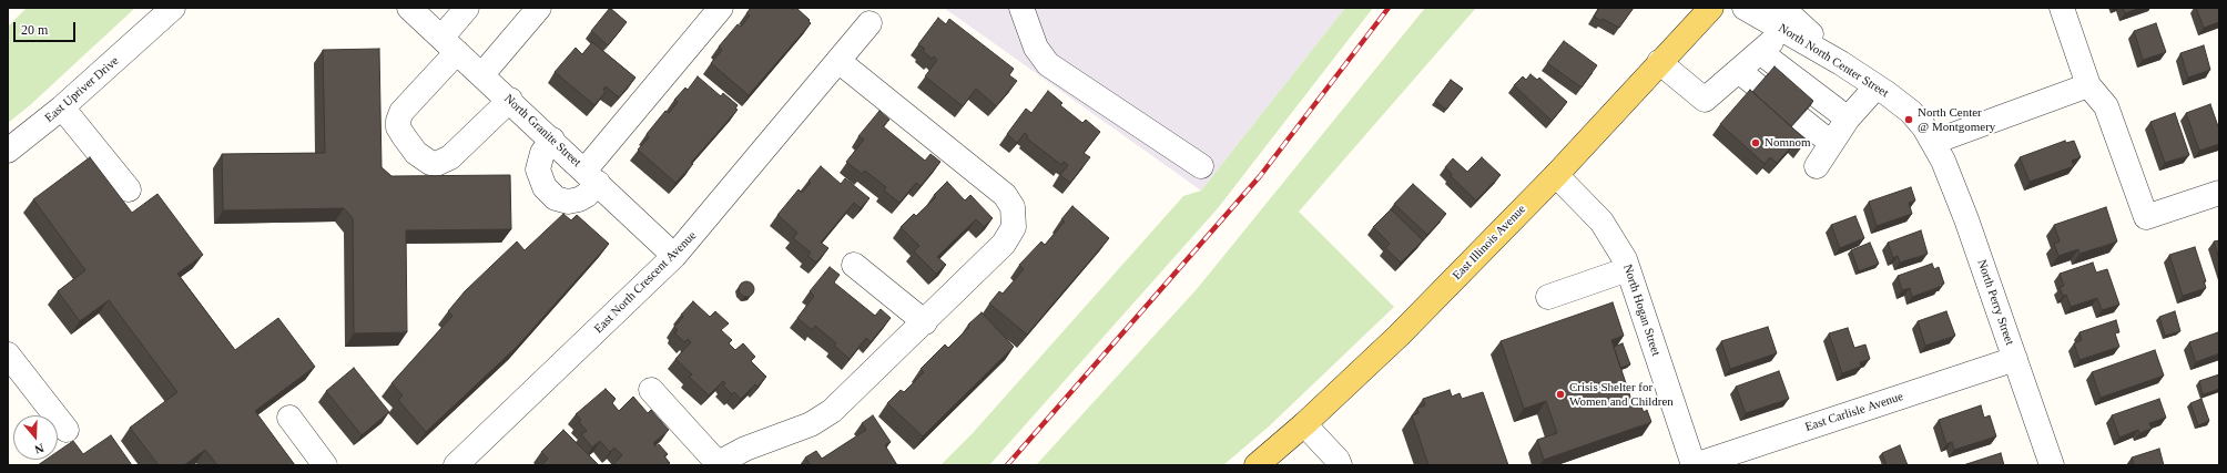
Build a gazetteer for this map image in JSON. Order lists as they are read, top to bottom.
{
  "streets": {
    "main road": ["East Illinois Avenue"],
    "street": [
      "North North Center Street",
      "East Upriver Drive",
      "North Granite Street",
      "East North Crescent Avenue",
      "North Perry Street",
      "North Hogan Street",
      "East Carlisle Avenue"
    ]
  },
  "crossings": [
    ["North North Center Street", "North Perry Street"],
    ["North Granite Street", "East North Crescent Avenue"],
    ["East Illinois Avenue", "North Hogan Street"],
    ["North Perry Street", "East Carlisle Avenue"],
    ["North Hogan Street", "East Carlisle Avenue"]
  ],
  "places": ["North Center @ Montgomery", "Nomnom", "Crisis Shelter for Women and Children"],
  "scale_bar": "20 m",
  "north": "bottom"
}
